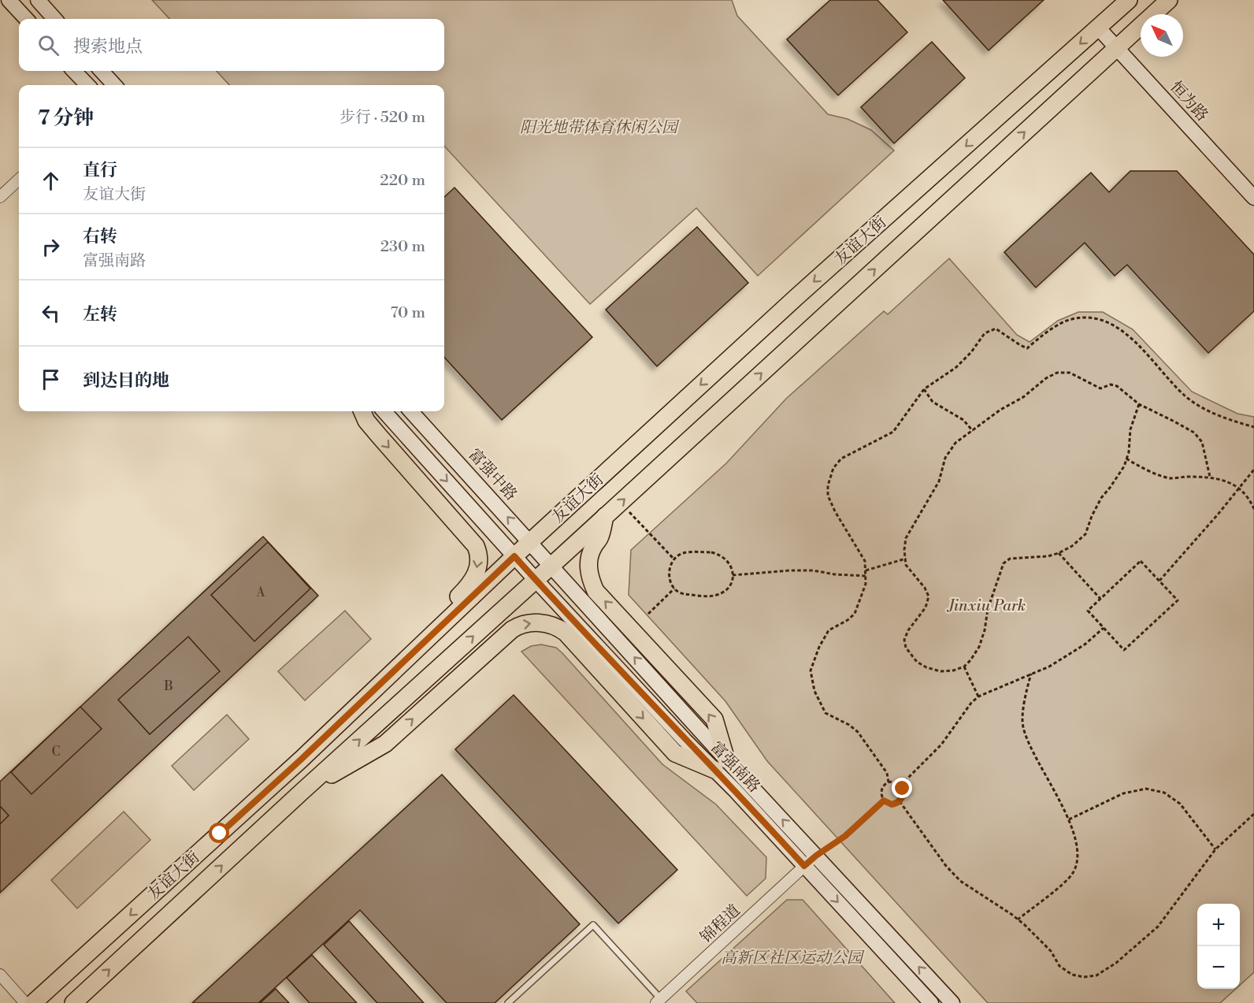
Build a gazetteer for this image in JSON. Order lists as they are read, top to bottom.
{
  "streets": {
    "main road": [
      "恒为路",
      "友谊大街",
      "富强中路",
      "富强南路"
    ],
    "street": ["锦程道"]
  },
  "crossings": [
    ["恒为路", "友谊大街"],
    ["友谊大街", "富强中路"],
    ["友谊大街", "富强南路"],
    ["富强中路", "富强南路"],
    ["富强南路", "锦程道"]
  ],
  "parks": ["阳光地带体育休闲公园", "Jinxiu Park", "高新区社区运动公园"],
  "house_numbers": ["A", "B", "C"],
  "north": "top left",
  "page": {
    "search": "搜索地点",
    "heading": ["7 分钟", "步行 · 520 m"],
    "list": [
      ["直行", "友谊大街", "220 m"],
      ["右转", "富强南路", "230 m"],
      ["左转", "70 m"],
      "到达目的地"
    ],
    "map_buttons": ["+", "−"]
  }
}
